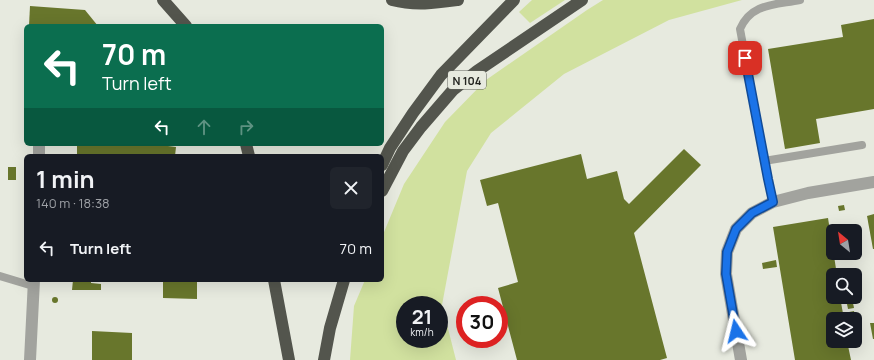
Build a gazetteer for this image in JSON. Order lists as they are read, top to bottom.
{
  "streets": {
    "highway": ["N 104"]
  },
  "north": "top left",
  "page": {
    "turn": ["70 m", "Turn left"],
    "heading": ["1 min", "140 m · 18:38"],
    "list": [
      {
        "name": "Turn left",
        "value": "70 m"
      }
    ],
    "speed": "21 km/h",
    "limit": "30"
  }
}
